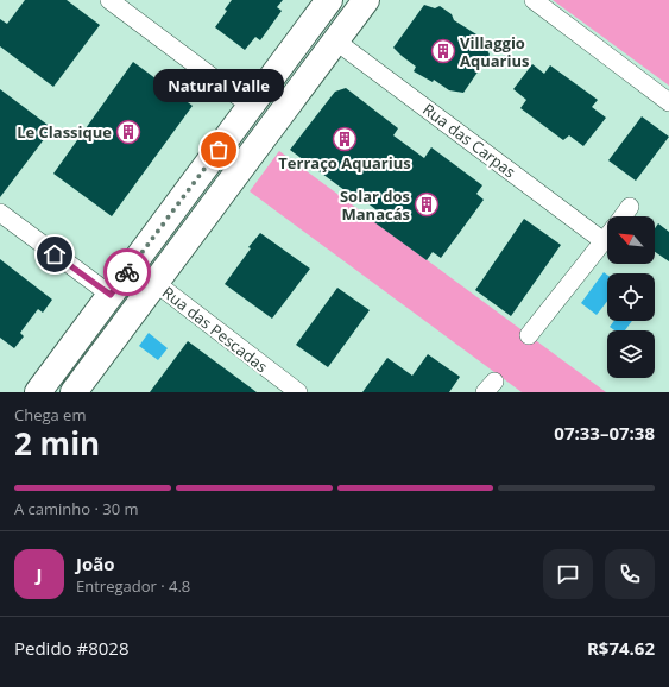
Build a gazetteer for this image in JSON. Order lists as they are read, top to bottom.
{
  "streets": {
    "street": ["Rua das Carpas", "Rua das Pescadas"]
  },
  "places": {
    "building": [
      "Villaggio Aquarius",
      "Le Classique",
      "Terraço Aquarius",
      "Solar dos Manacás"
    ],
    "other": ["Natural Valle"]
  },
  "north": "top left",
  "page": {
    "bubble": "Natural Valle",
    "heading": ["2 min", "Chega em", "07:33–07:38"],
    "panel": [
      "João",
      "Entregador · 4.8",
      "Pedido #8028",
      "R$74.62"
    ],
    "bar": "A caminho · 30 m",
    "round": "J"
  }
}
